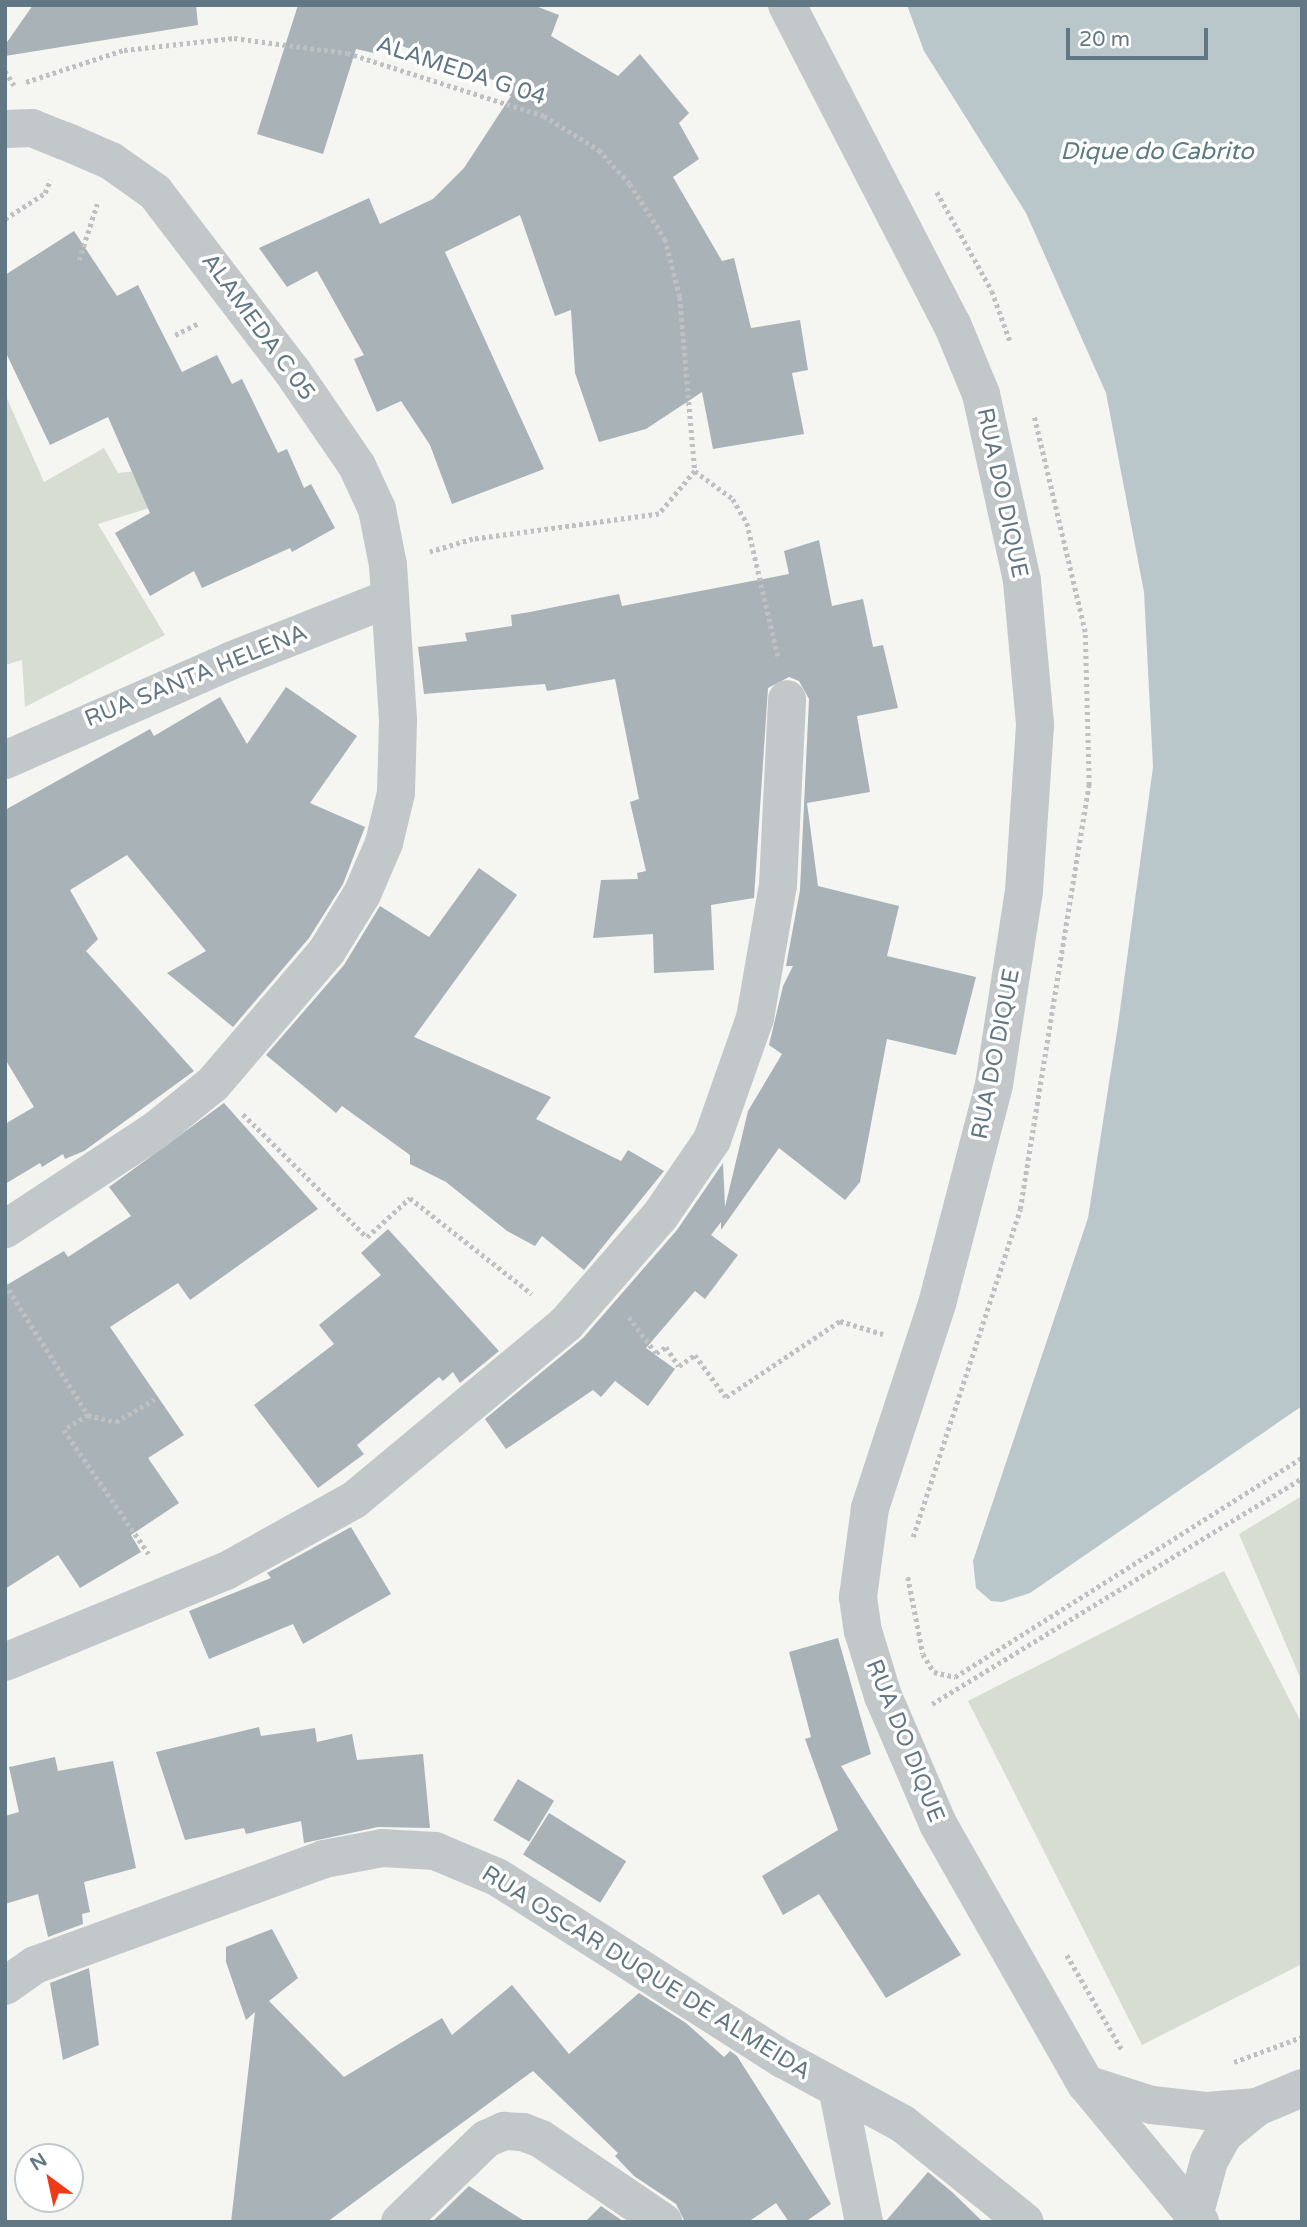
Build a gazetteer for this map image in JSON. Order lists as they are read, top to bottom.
{
  "streets": {
    "street": [
      "ALAMEDA C 05",
      "RUA DO DIQUE",
      "RUA SANTA HELENA",
      "RUA OSCAR DUQUE DE ALMEIDA"
    ],
    "path": ["ALAMEDA G 04"]
  },
  "crossings": [
    ["ALAMEDA C 05", "RUA SANTA HELENA"]
  ],
  "water": ["Dique do Cabrito"],
  "scale_bar": "20 m",
  "north": "top left"
}
